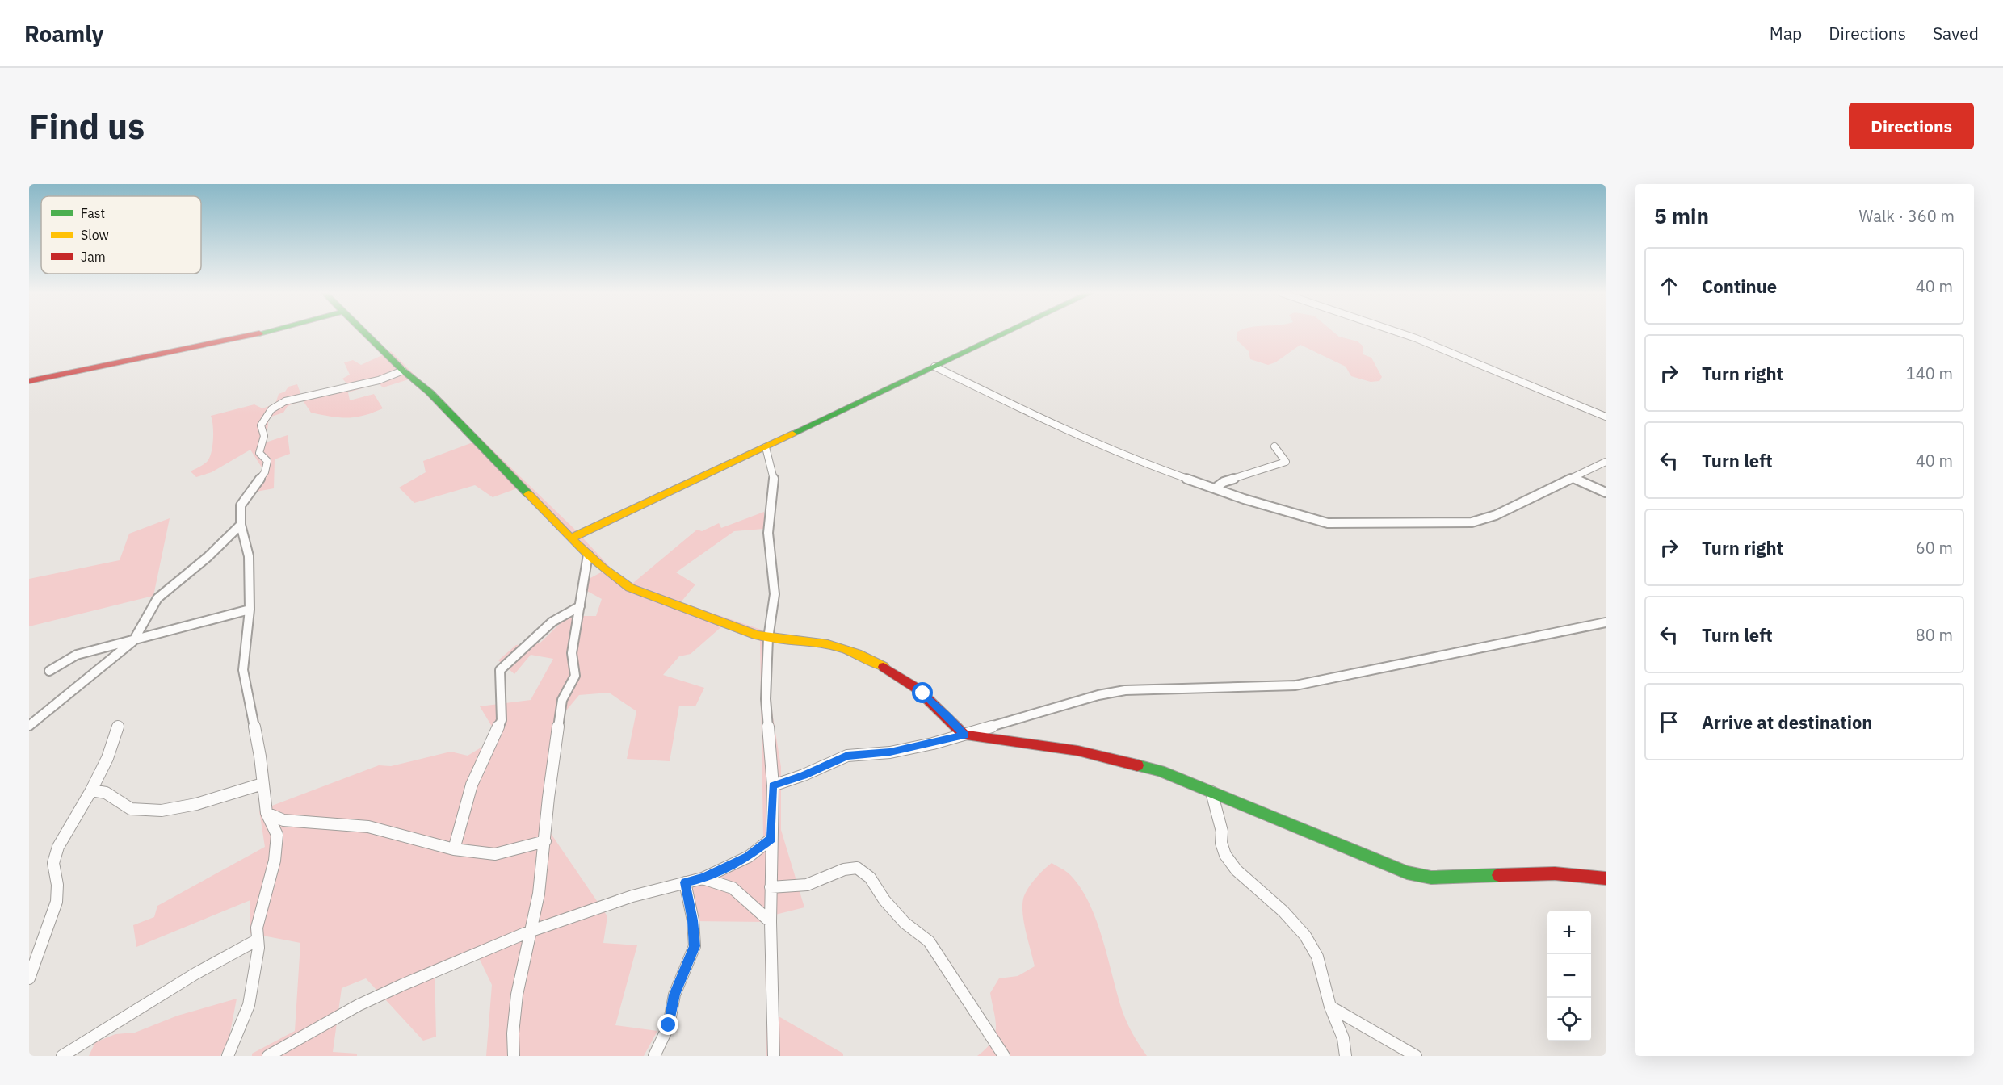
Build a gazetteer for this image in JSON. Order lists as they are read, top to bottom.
{
  "legend": ["Fast", "Slow", "Jam"],
  "page": {
    "header": "Roamly",
    "nav": ["Map", "Directions", "Saved"],
    "buttons": "Directions",
    "title": "Find us",
    "heading": ["5 min", "Walk · 360 m"],
    "list": [
      ["Continue", "40 m"],
      ["Turn right", "140 m"],
      ["Turn left", "40 m"],
      ["Turn right", "60 m"],
      ["Turn left", "80 m"],
      "Arrive at destination"
    ],
    "map_buttons": ["+", "−"]
  }
}
